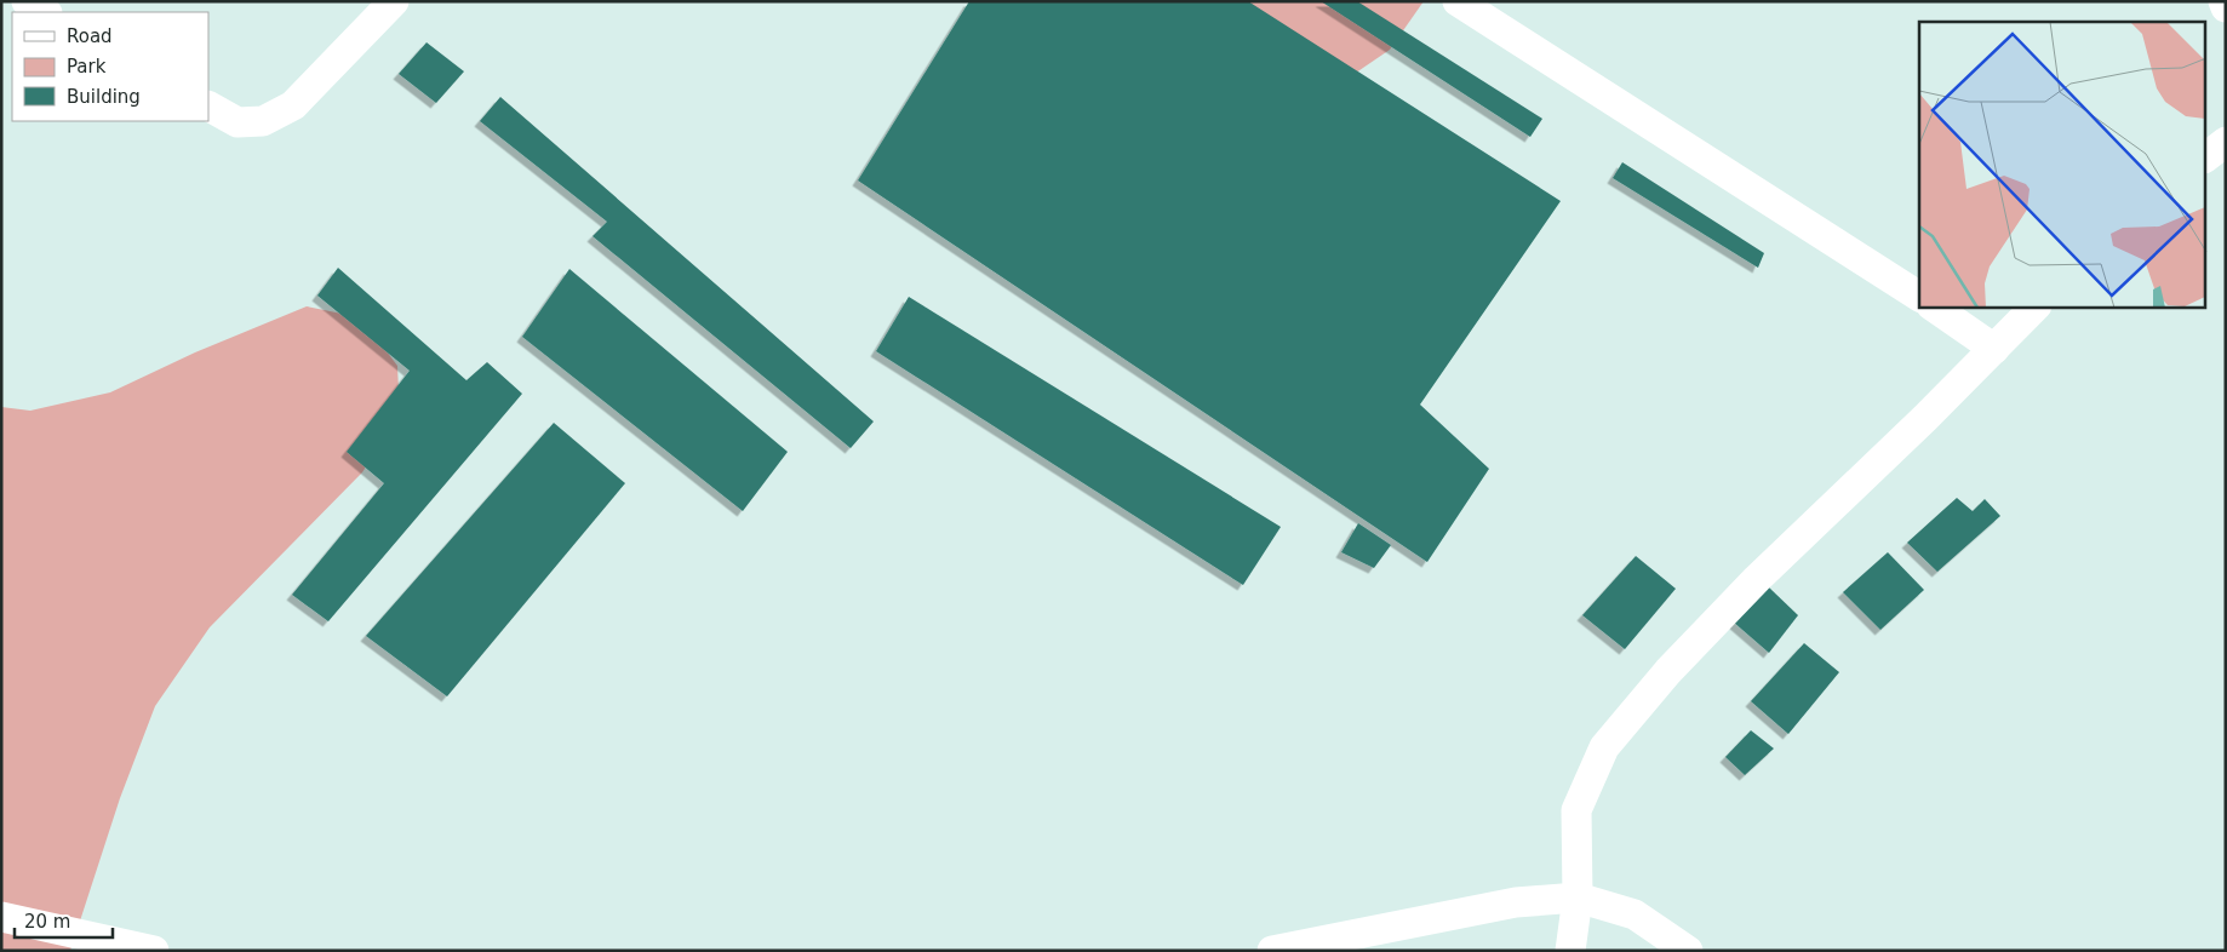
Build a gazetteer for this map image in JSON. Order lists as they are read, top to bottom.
{
  "legend": ["Road", "Park", "Building"],
  "scale_bar": "20 m"
}
